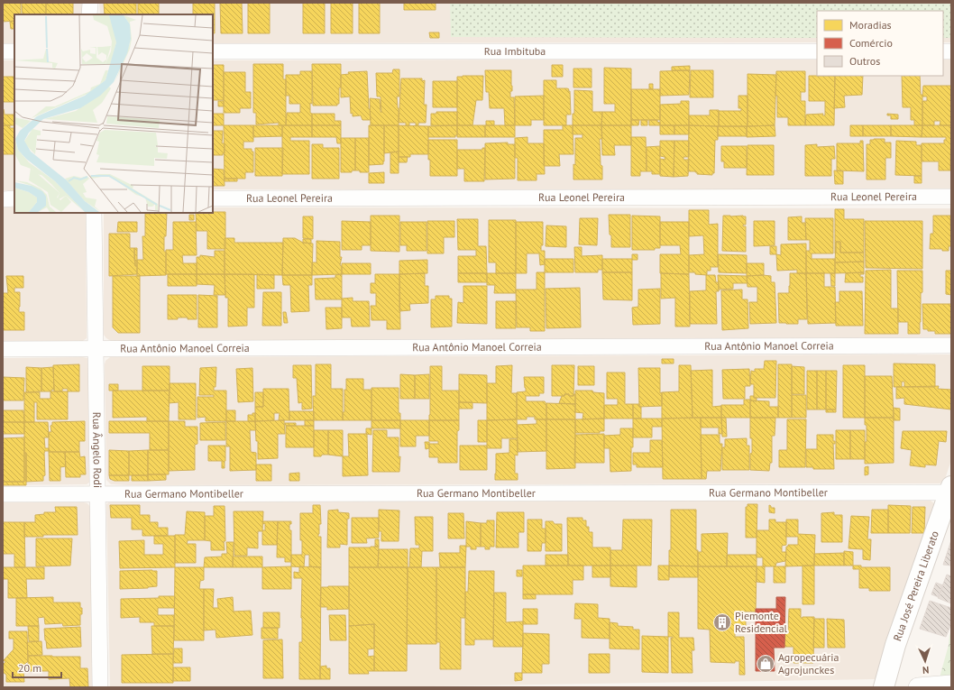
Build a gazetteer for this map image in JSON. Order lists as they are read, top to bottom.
{
  "streets": {
    "main road": ["Rua José Pereira Liberato"],
    "street": [
      "Rua Imbituba",
      "Rua Leonel Pereira",
      "Rua Antônio Manoel Correia",
      "Rua Ângelo Rodi",
      "Rua Germano Montibeller"
    ]
  },
  "crossings": [
    ["Rua Antônio Manoel Correia", "Rua Ângelo Rodi"],
    ["Rua Ângelo Rodi", "Rua Germano Montibeller"],
    ["Rua Germano Montibeller", "Rua José Pereira Liberato"]
  ],
  "places": {
    "building": ["Piemonte Residencial"],
    "shop": ["Agropecuária Agrojunckes"]
  },
  "legend": ["Moradias", "Comércio", "Outros"],
  "scale_bar": "20 m",
  "north": "bottom"
}
